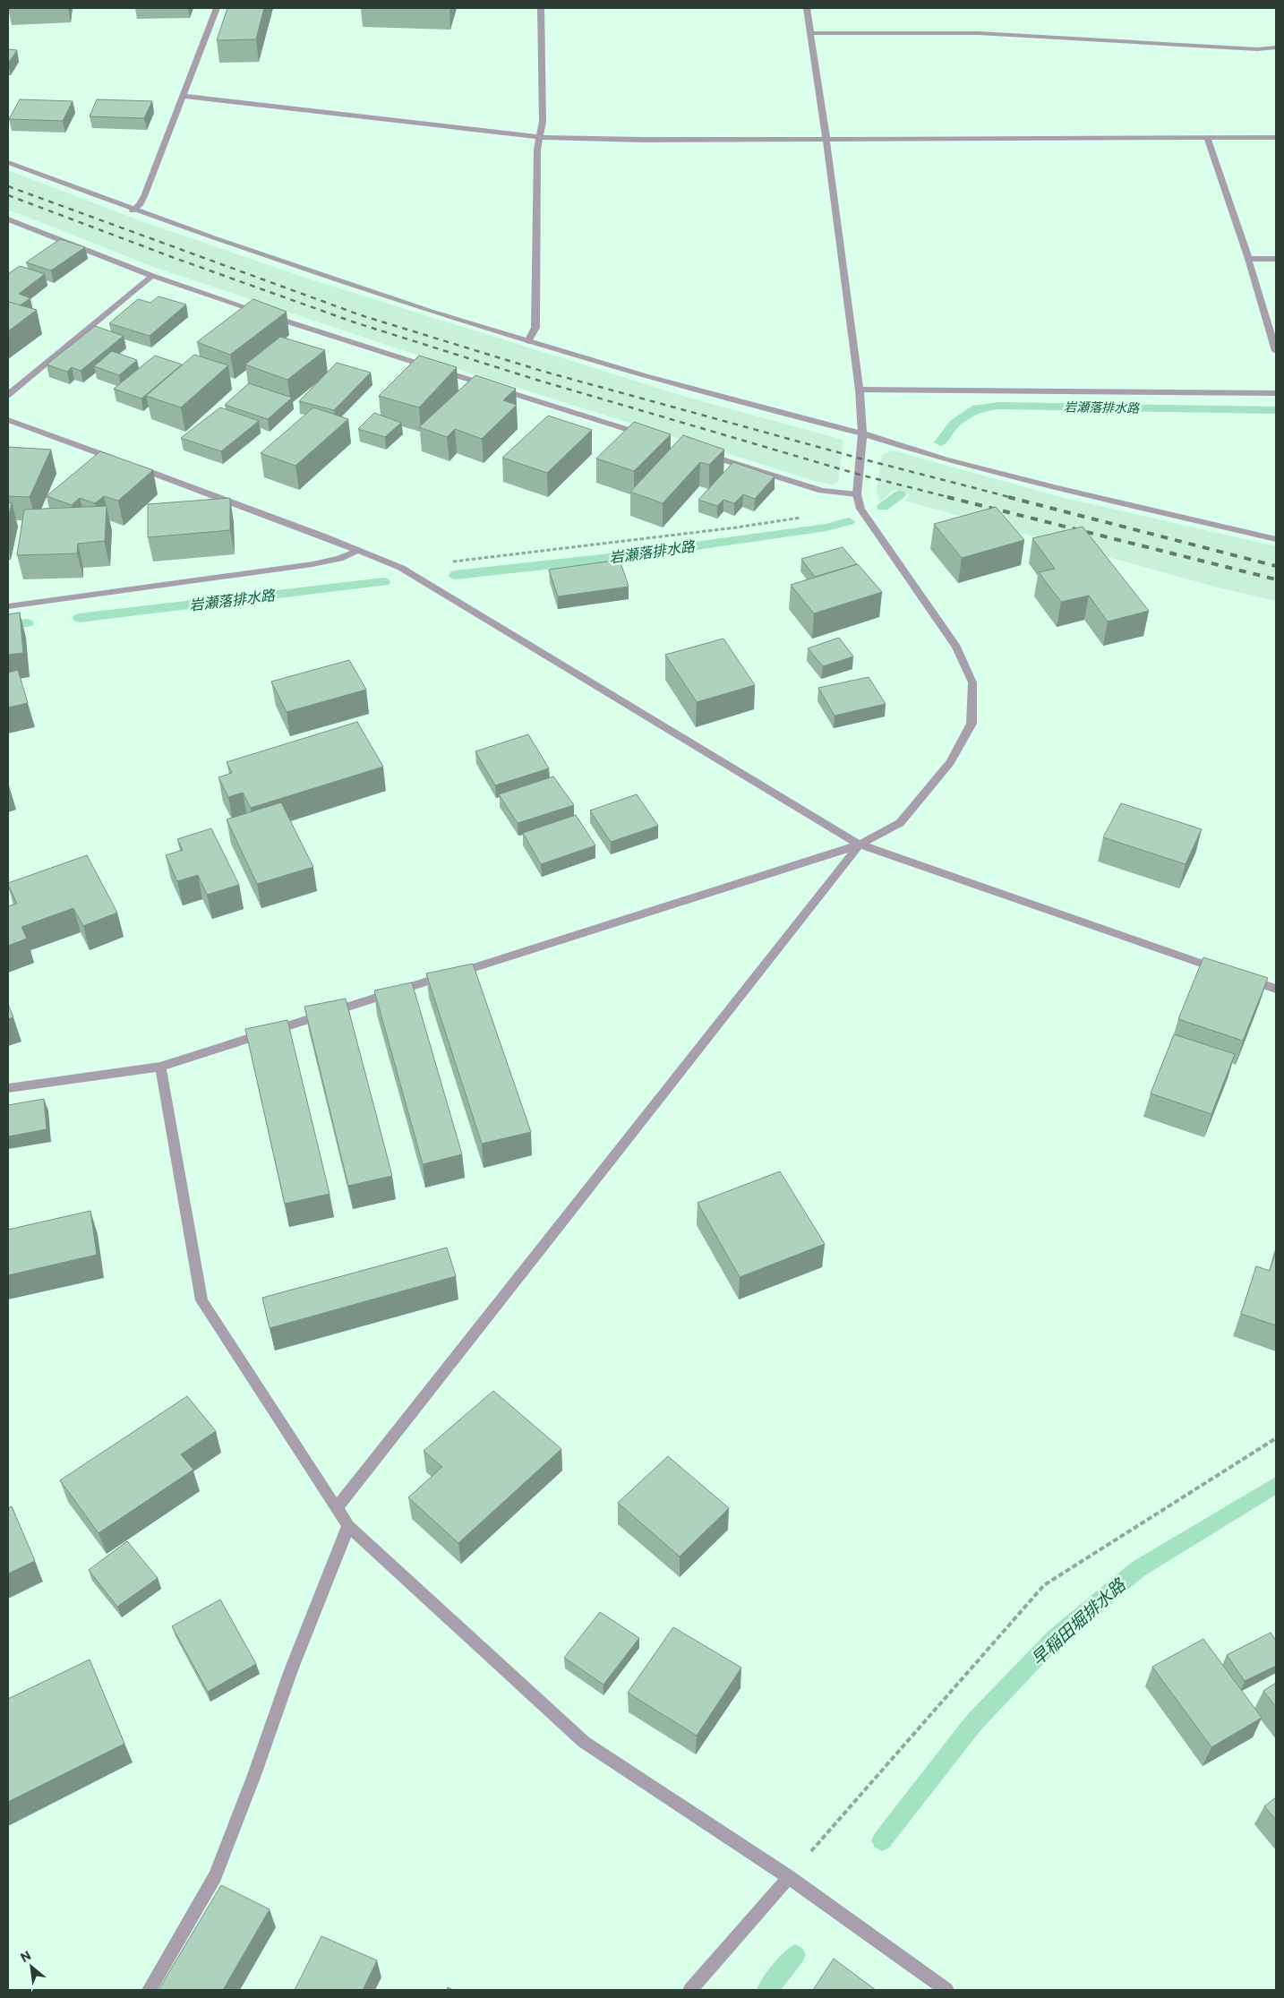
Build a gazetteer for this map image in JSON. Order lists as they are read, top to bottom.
{
  "water": ["岩瀬落排水路", "早稲田堀排水路"],
  "north": "top left"
}
